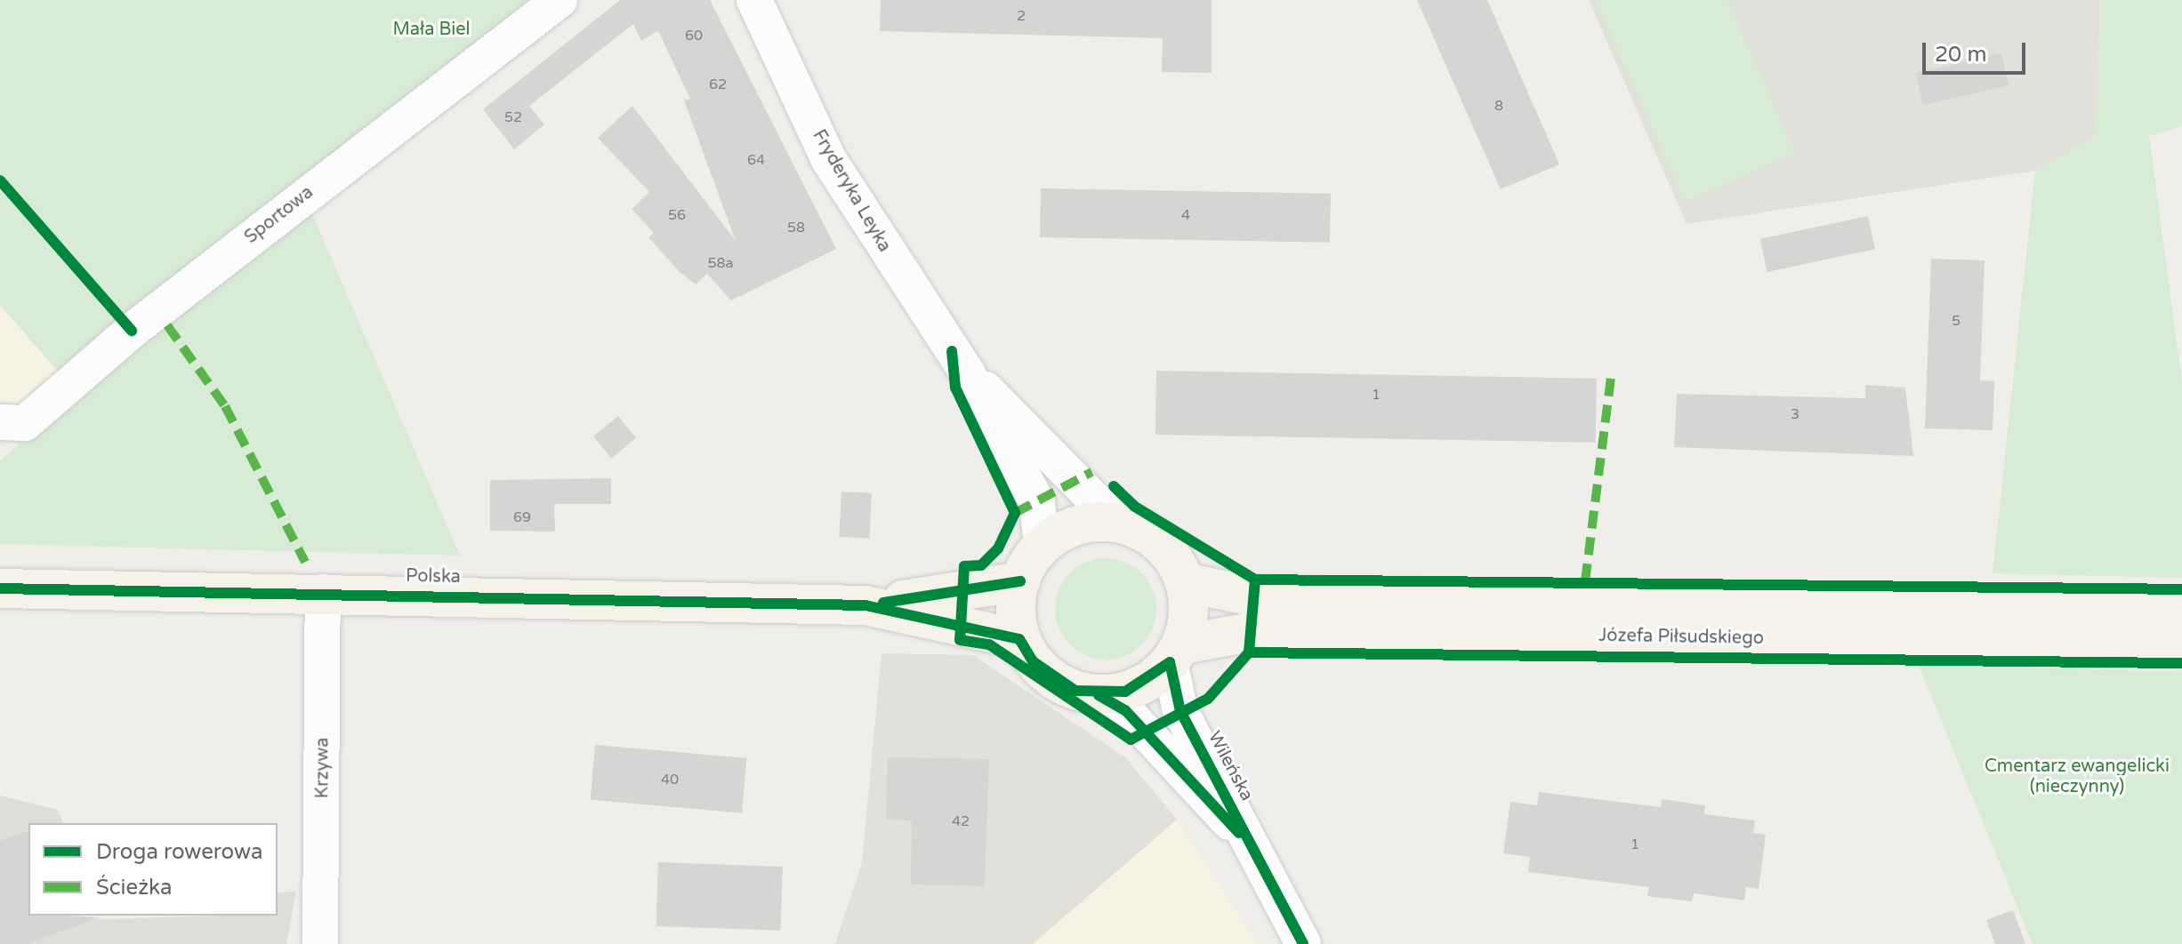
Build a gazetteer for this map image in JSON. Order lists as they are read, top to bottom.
{
  "streets": {
    "main road": ["Polska", "Józefa Piłsudskiego"],
    "street": [
      "Fryderyka Leyka",
      "Sportowa",
      "Wileńska",
      "Krzywa"
    ]
  },
  "crossings": [
    ["Fryderyka Leyka", "Polska"],
    ["Fryderyka Leyka", "Józefa Piłsudskiego"],
    ["Fryderyka Leyka", "Wileńska"],
    ["Polska", "Józefa Piłsudskiego"],
    ["Polska", "Wileńska"],
    ["Polska", "Krzywa"],
    ["Józefa Piłsudskiego", "Wileńska"]
  ],
  "parks": ["Mała Biel", "Cmentarz ewangelicki (nieczynny)"],
  "house_numbers": [
    "2",
    "60",
    "62",
    "8",
    "52",
    "64",
    "56",
    "4",
    "58",
    "58a",
    "5",
    "1",
    "3",
    "69",
    "40",
    "42",
    "1"
  ],
  "legend": ["Droga rowerowa", "Ścieżka"],
  "scale_bar": "20 m"
}
